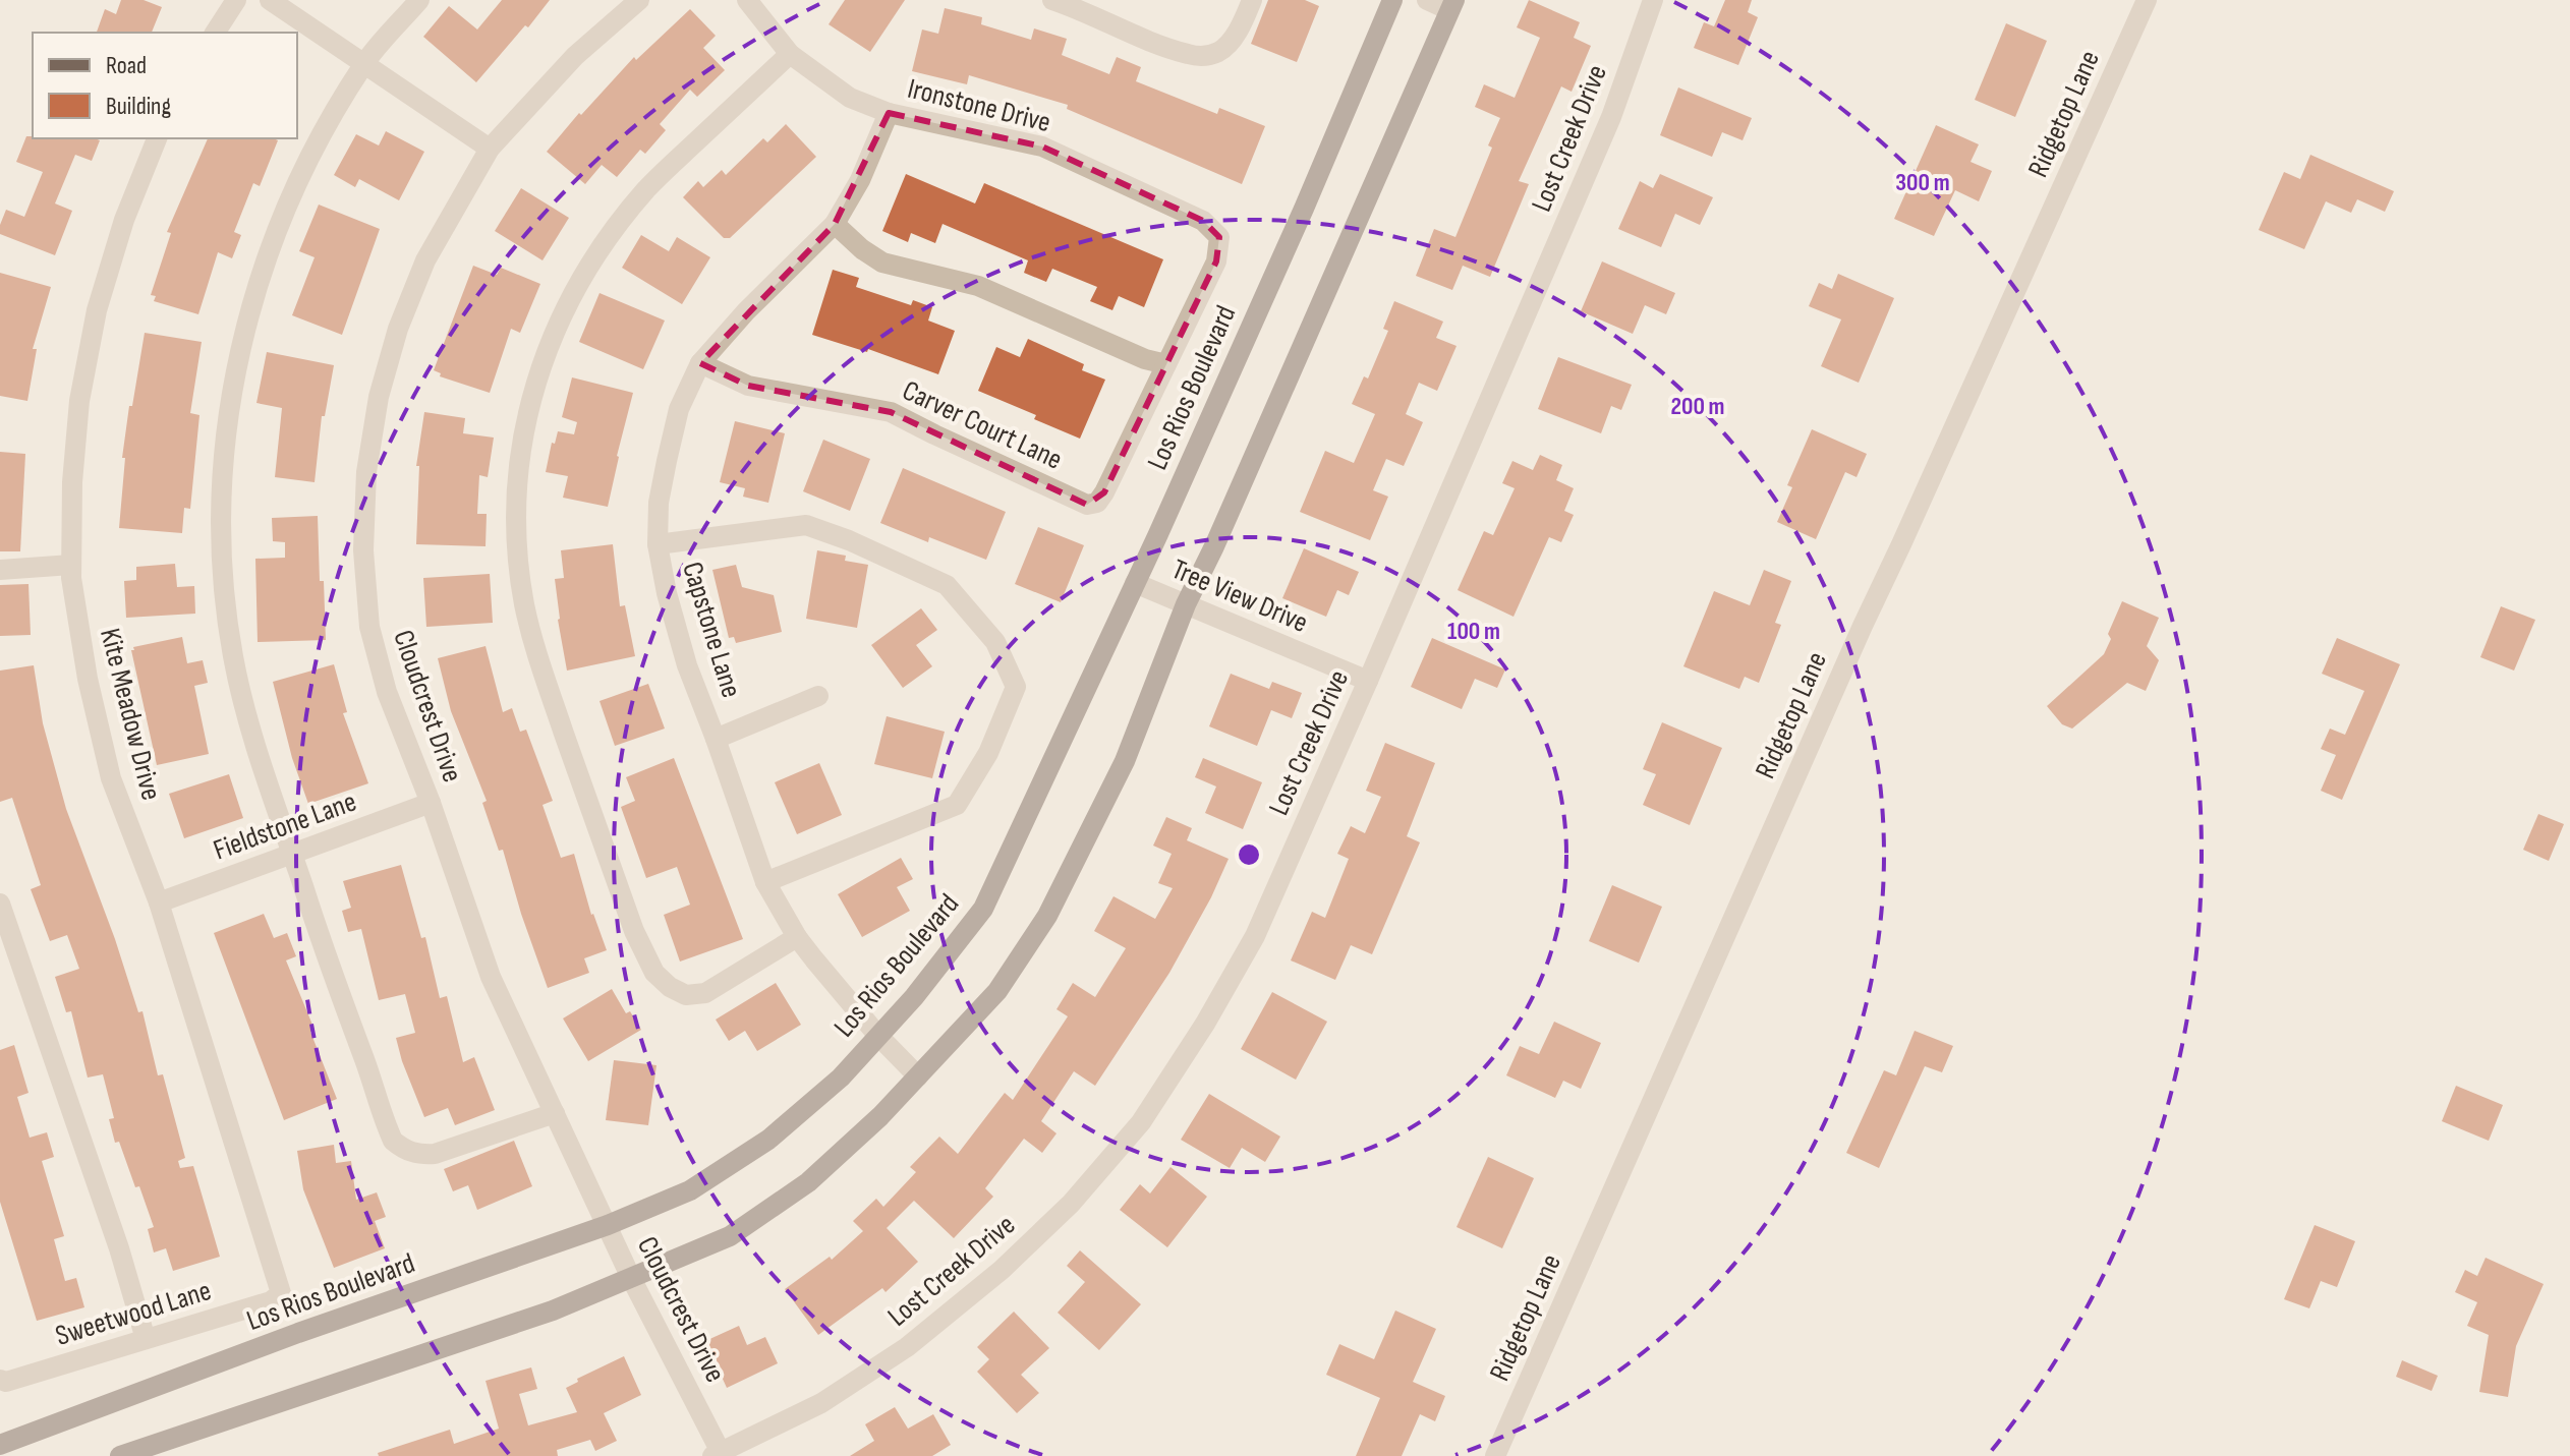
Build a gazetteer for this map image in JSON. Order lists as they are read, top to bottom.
{
  "streets": {
    "main road": ["Los Rios Boulevard"],
    "street": [
      "Ironstone Drive",
      "Ridgetop Lane",
      "Lost Creek Drive",
      "Carver Court Lane",
      "Tree View Drive",
      "Capstone Lane",
      "Cloudcrest Drive",
      "Kite Meadow Drive",
      "Fieldstone Lane",
      "Sweetwood Lane"
    ]
  },
  "crossings": [
    ["Ironstone Drive", "Carver Court Lane"],
    ["Ironstone Drive", "Capstone Lane"],
    ["Lost Creek Drive", "Tree View Drive"],
    ["Lost Creek Drive", "Cloudcrest Drive"],
    ["Los Rios Boulevard", "Tree View Drive"],
    ["Los Rios Boulevard", "Capstone Lane"],
    ["Los Rios Boulevard", "Cloudcrest Drive"],
    ["Carver Court Lane", "Capstone Lane"],
    ["Cloudcrest Drive", "Fieldstone Lane"],
    ["Kite Meadow Drive", "Fieldstone Lane"],
    ["Kite Meadow Drive", "Sweetwood Lane"]
  ],
  "legend": ["Road", "Building"],
  "rings": ["300 m", "200 m", "100 m"]
}
